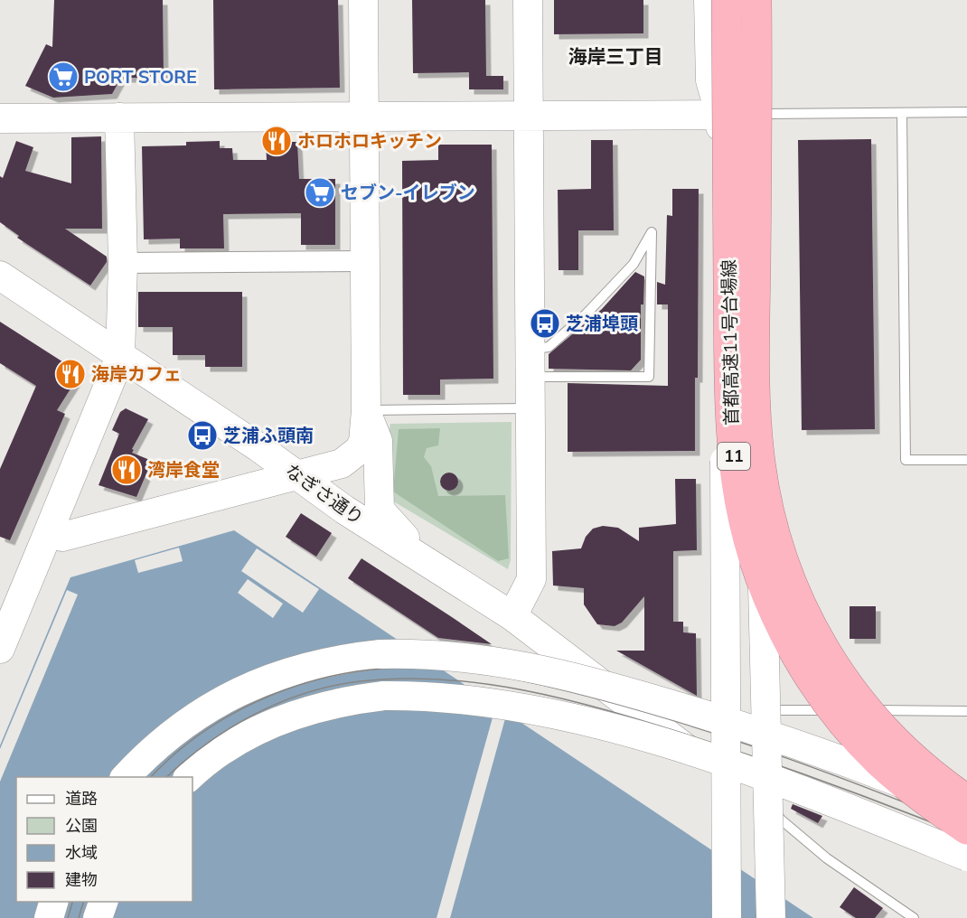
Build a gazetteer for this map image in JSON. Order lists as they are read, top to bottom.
{
  "streets": {
    "highway": ["首都高速11号台場線", "11"],
    "street": ["なぎさ通り"]
  },
  "districts": ["海岸三丁目"],
  "places": {
    "supermarket": ["PORT STORE", "セブン-イレブン"],
    "restaurant": ["ホロホロキッチン", "海岸カフェ", "湾岸食堂"],
    "bus stop": ["芝浦埠頭", "芝浦ふ頭南"]
  },
  "legend": [
    "道路",
    "公園",
    "水域",
    "建物"
  ]
}
